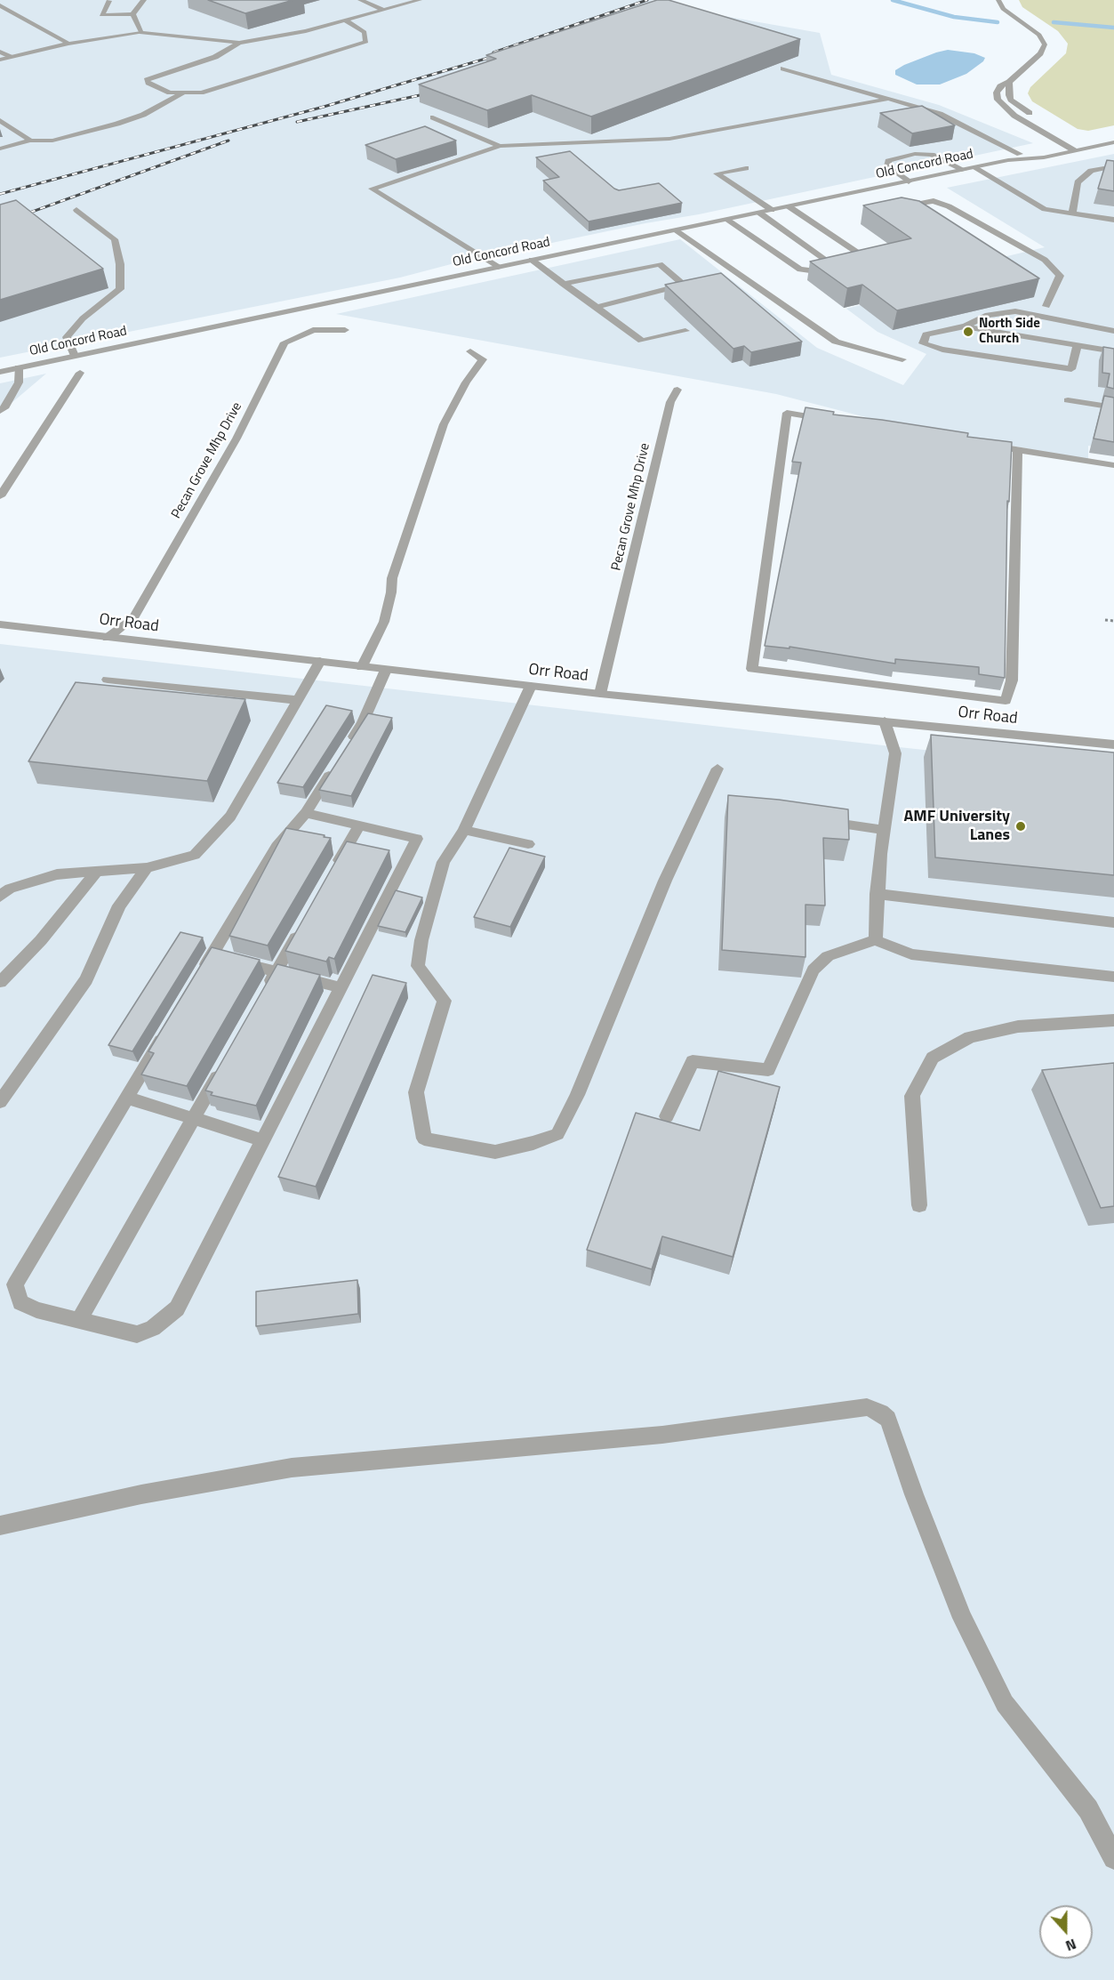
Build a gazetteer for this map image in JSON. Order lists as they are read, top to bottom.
{
  "streets": {
    "street": ["Old Concord Road", "Pecan Grove Mhp Drive", "Orr Road"]
  },
  "crossings": [
    ["Pecan Grove Mhp Drive", "Orr Road"]
  ],
  "places": ["North Side Church", "AMF University Lanes"],
  "north": "bottom"
}
